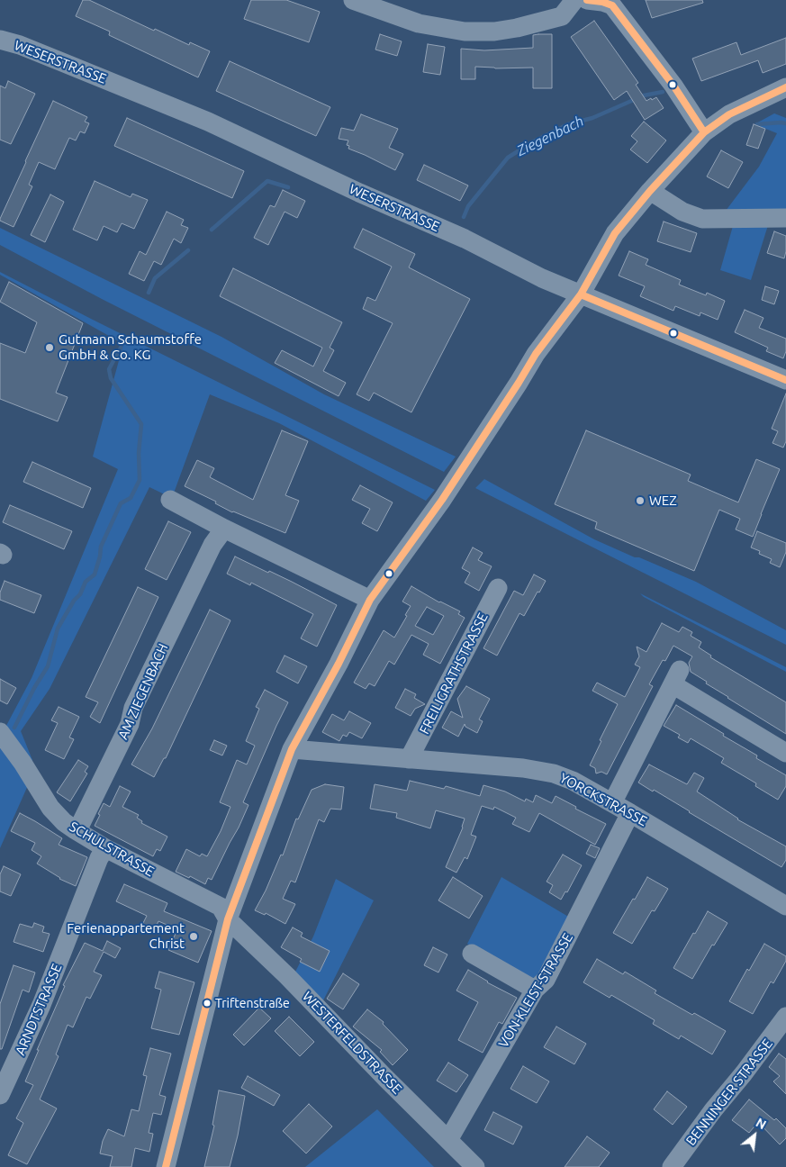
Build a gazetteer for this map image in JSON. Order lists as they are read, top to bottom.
{
  "streets": {
    "street": [
      "WESERSTRASSE",
      "FREILIGRATHSTRASSE",
      "AM ZIEGENBACH",
      "YORCKSTRASSE",
      "SCHULSTRASSE",
      "VON-KLEIST-STRASSE",
      "ARNDTSTRASSE",
      "WESTERFELDSTRASSE",
      "BENNINGER STRASSE"
    ]
  },
  "crossings": [
    ["FREILIGRATHSTRASSE", "YORCKSTRASSE"],
    ["AM ZIEGENBACH", "SCHULSTRASSE"],
    ["YORCKSTRASSE", "VON-KLEIST-STRASSE"],
    ["SCHULSTRASSE", "ARNDTSTRASSE"],
    ["SCHULSTRASSE", "WESTERFELDSTRASSE"],
    ["VON-KLEIST-STRASSE", "WESTERFELDSTRASSE"]
  ],
  "water": ["Ziegenbach"],
  "places": [
    "Gutmann Schaumstoffe GmbH & Co. KG",
    "WEZ",
    "Ferienappartement Christ",
    "Triftenstraße"
  ],
  "north": "top right"
}
